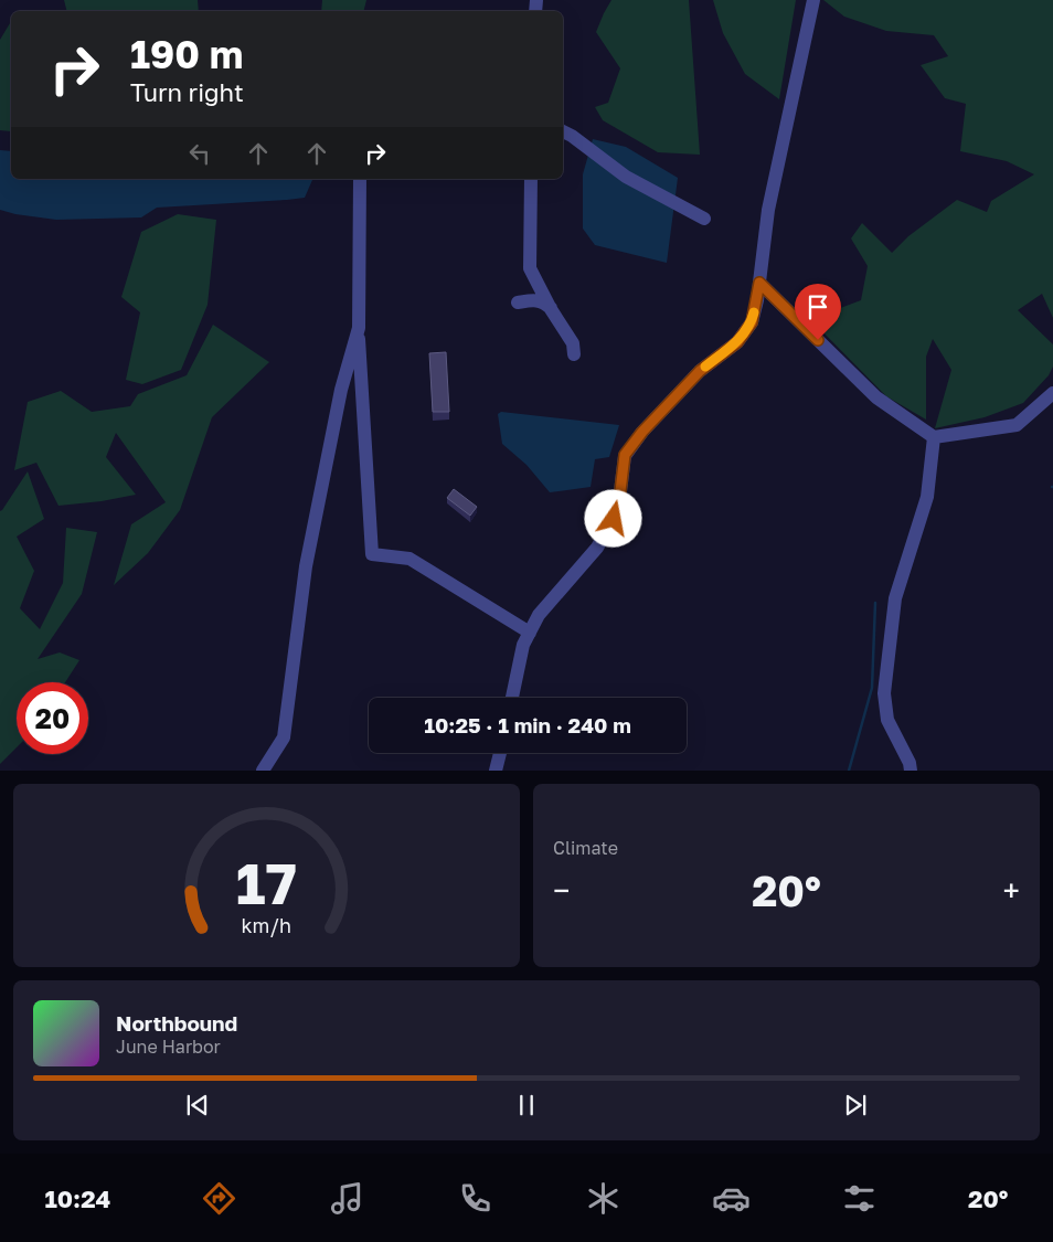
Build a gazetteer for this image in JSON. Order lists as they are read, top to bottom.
{
  "page": {
    "turn": ["190 m", "Turn right"],
    "limit": "20",
    "trip": "10:25 · 1 min · 240 m",
    "tile": "Climate",
    "heat": ["−", "20°", "+"],
    "song": ["Northbound", "June Harbor"],
    "tabs": ["10:24", "20°"],
    "gauge": ["17", "km/h"]
  }
}
